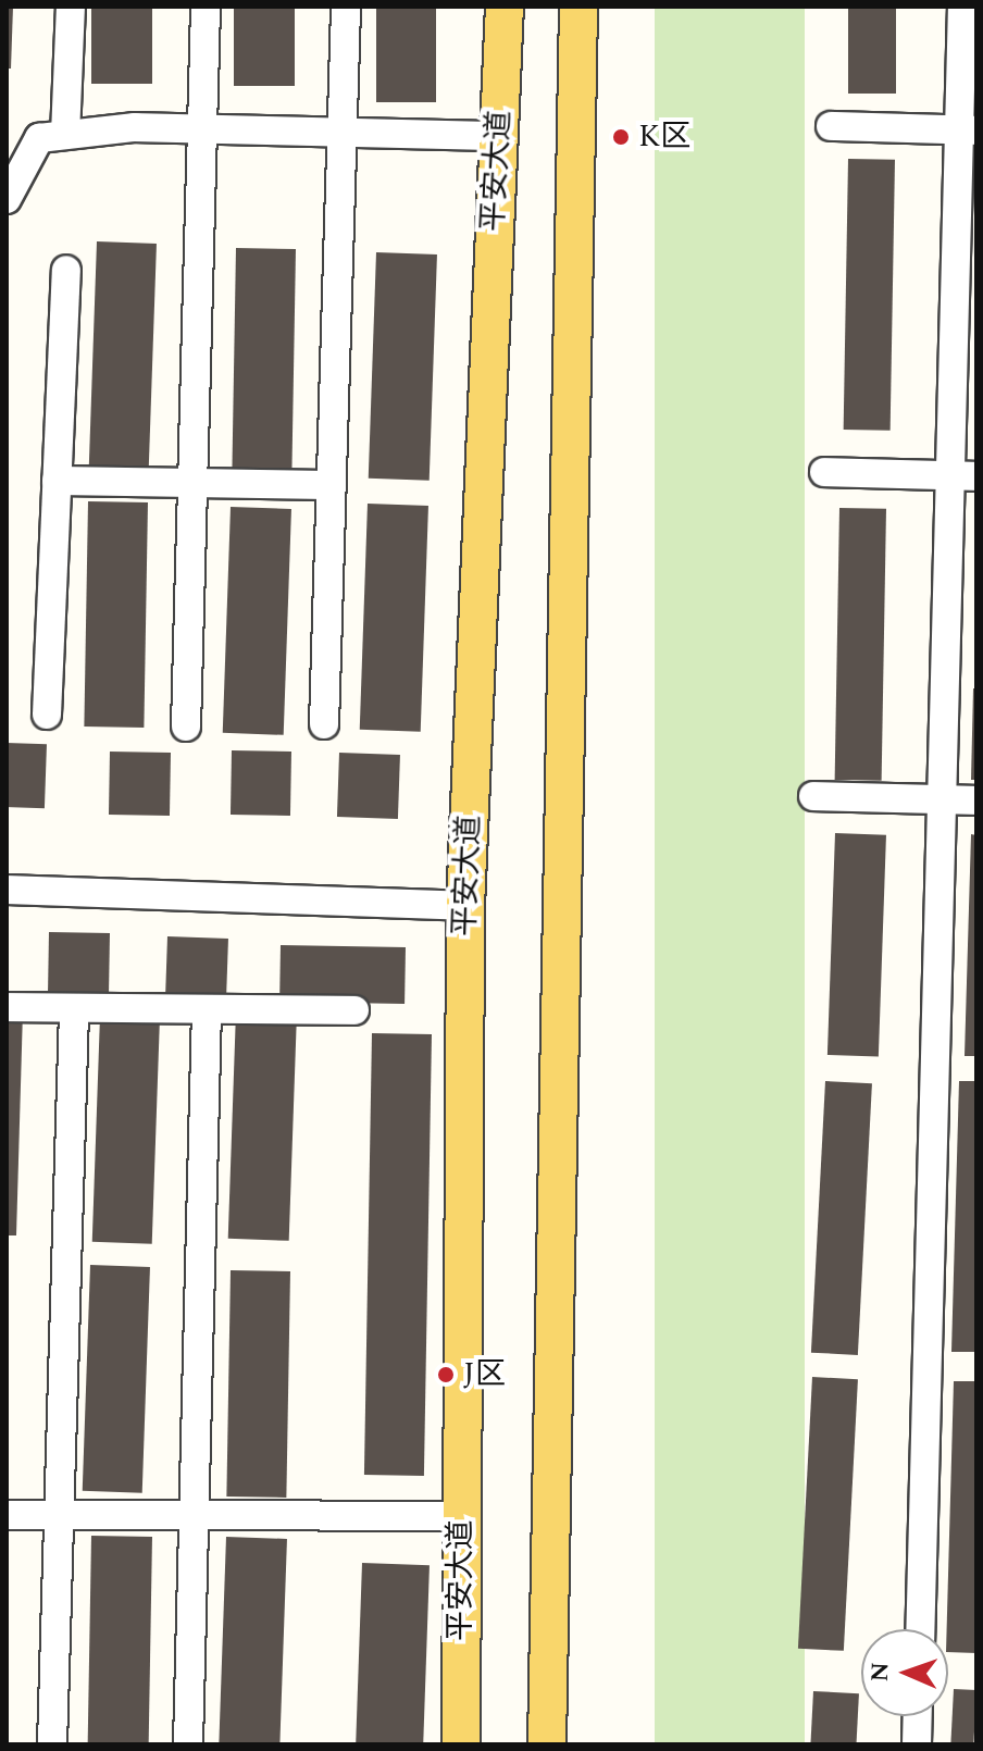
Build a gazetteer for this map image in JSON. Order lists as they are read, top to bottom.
{
  "streets": {
    "main road": ["平安大道"]
  },
  "places": ["K区", "J区"],
  "north": "left"
}
